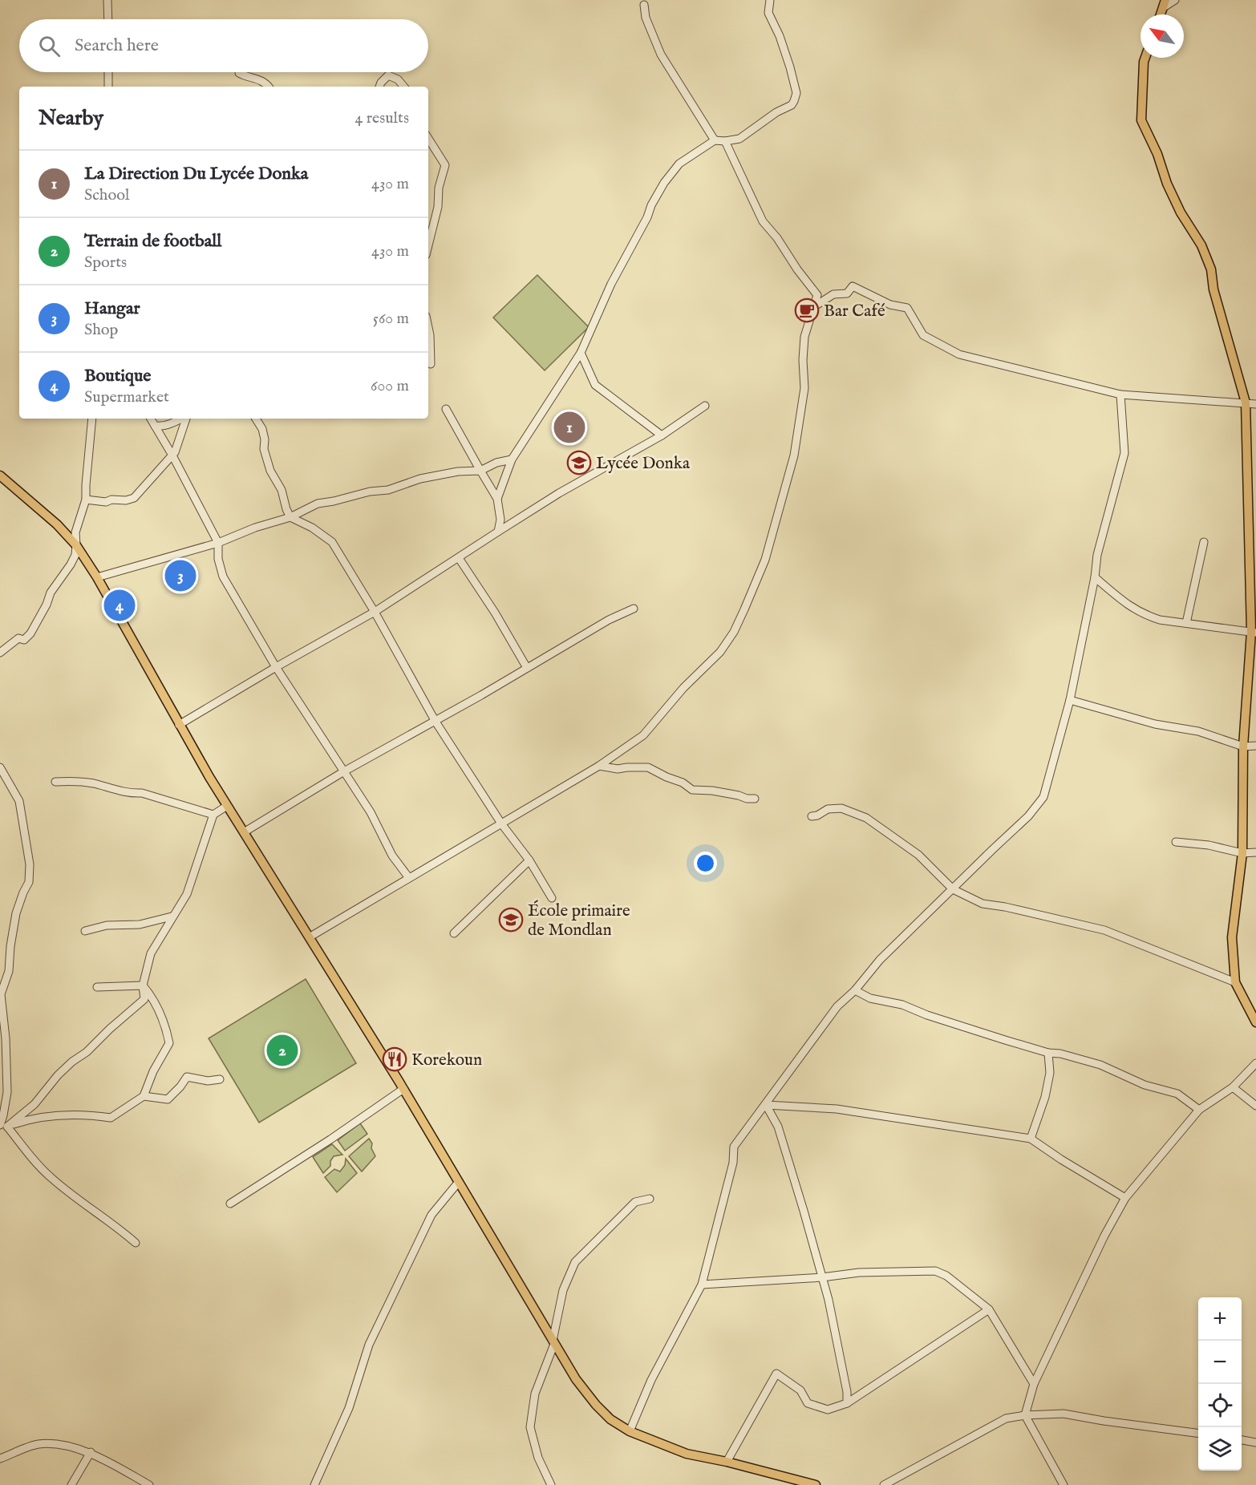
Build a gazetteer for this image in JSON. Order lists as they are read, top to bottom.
{
  "places": {
    "cafe": ["Bar Café"],
    "school or university": ["Lycée Donka", "École primaire de Mondlan"],
    "restaurant": ["Korekoun"]
  },
  "north": "top left",
  "page": {
    "search": "Search here",
    "heading": ["Nearby", "4 results"],
    "list": [
      {
        "mark": "1",
        "name": "La Direction Du Lycée Donka",
        "note": "School",
        "value": "430 m"
      },
      {
        "mark": "2",
        "name": "Terrain de football",
        "note": "Sports",
        "value": "430 m"
      },
      {
        "mark": "3",
        "name": "Hangar",
        "note": "Shop",
        "value": "560 m"
      },
      {
        "mark": "4",
        "name": "Boutique",
        "note": "Supermarket",
        "value": "600 m"
      }
    ],
    "pins": [
      "1",
      "3",
      "4",
      "2"
    ],
    "map_buttons": ["+", "−"]
  }
}
